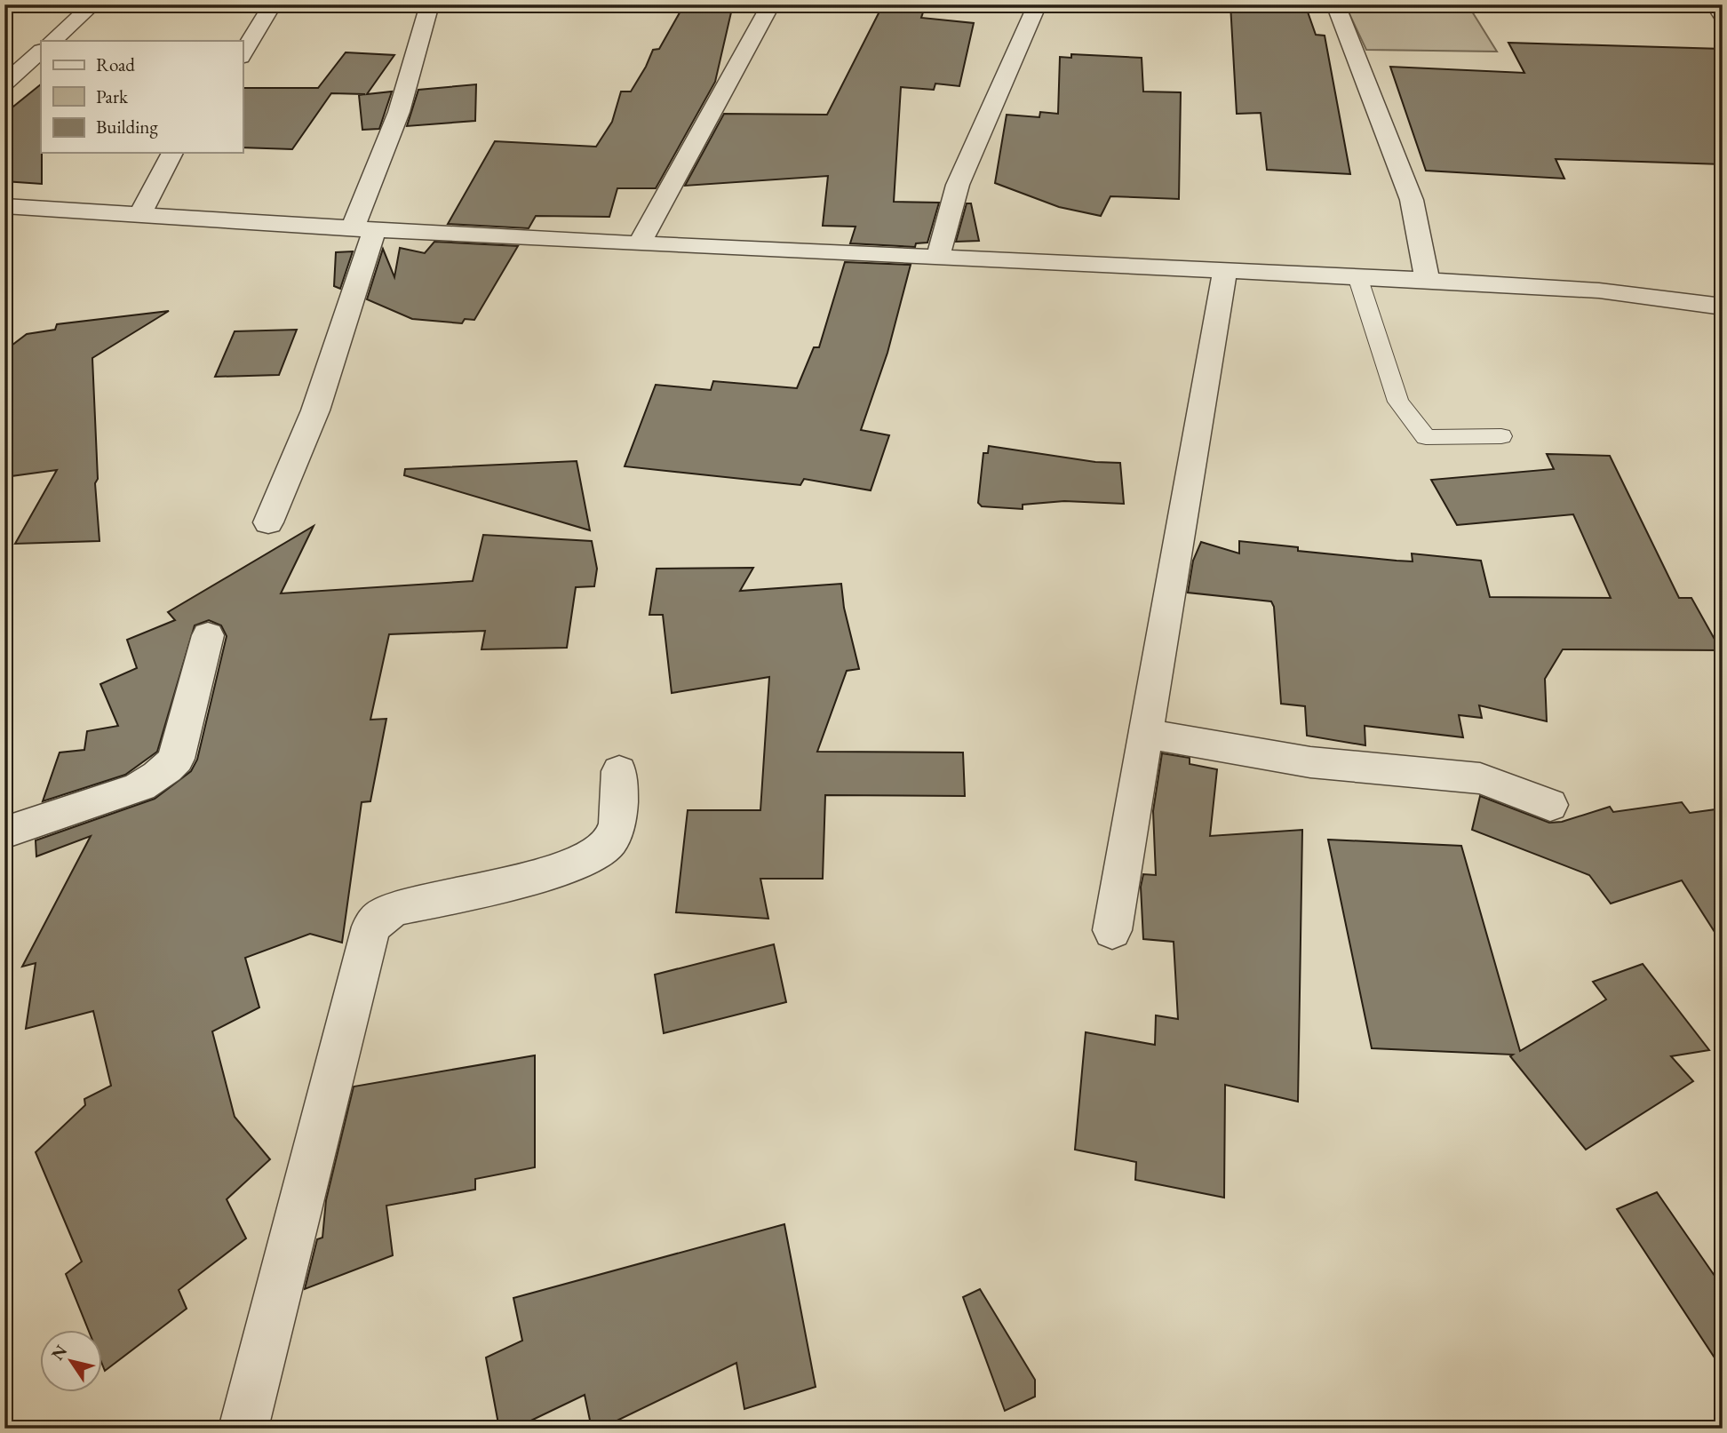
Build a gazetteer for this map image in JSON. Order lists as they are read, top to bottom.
{
  "legend": ["Road", "Park", "Building"],
  "north": "top left"
}
